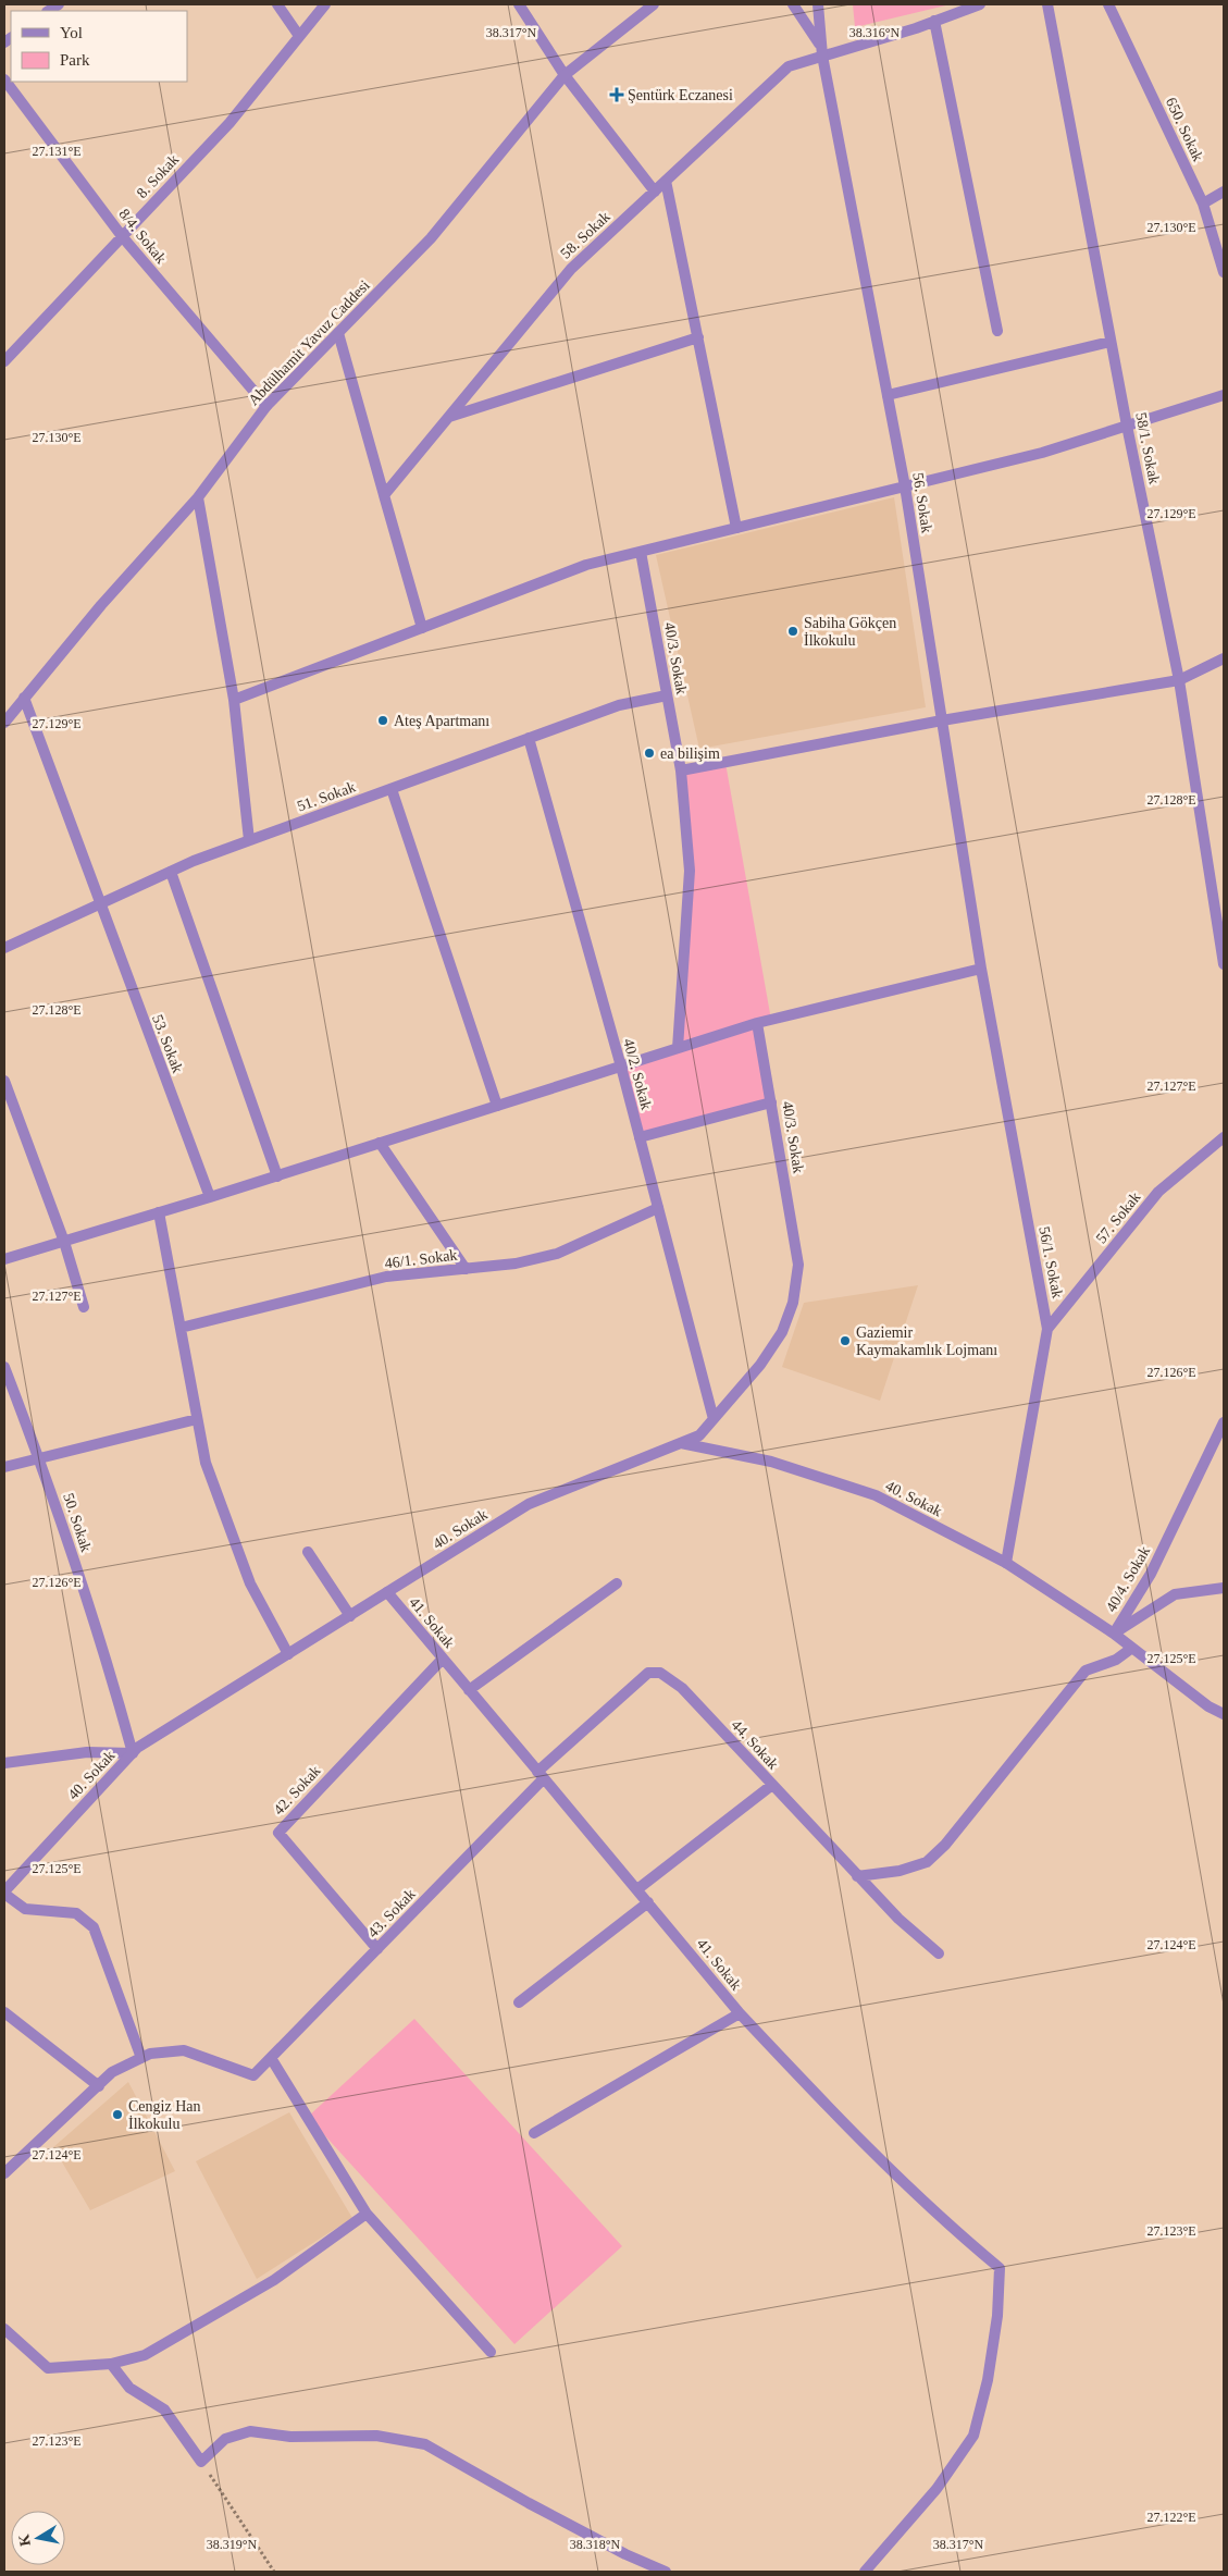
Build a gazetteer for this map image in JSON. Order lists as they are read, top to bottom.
{
  "streets": {
    "street": [
      "650. Sokak",
      "8. Sokak",
      "58. Sokak",
      "8/4. Sokak",
      "Abdülhamit Yavuz Caddesi",
      "58/1. Sokak",
      "56. Sokak",
      "40/3. Sokak",
      "51. Sokak",
      "53. Sokak",
      "40/2. Sokak",
      "57. Sokak",
      "46/1. Sokak",
      "56/1. Sokak",
      "40. Sokak",
      "50. Sokak",
      "40/4. Sokak",
      "41. Sokak",
      "44. Sokak",
      "42. Sokak",
      "43. Sokak"
    ]
  },
  "crossings": [
    ["8. Sokak", "8/4. Sokak"],
    ["58. Sokak", "56. Sokak"],
    ["8/4. Sokak", "Abdülhamit Yavuz Caddesi"],
    ["Abdülhamit Yavuz Caddesi", "53. Sokak"],
    ["56. Sokak", "56/1. Sokak"],
    ["40/3. Sokak", "51. Sokak"],
    ["40/3. Sokak", "40/2. Sokak"],
    ["40/3. Sokak", "40. Sokak"],
    ["51. Sokak", "53. Sokak"],
    ["51. Sokak", "40/2. Sokak"],
    ["40/2. Sokak", "46/1. Sokak"],
    ["57. Sokak", "56/1. Sokak"],
    ["56/1. Sokak", "40. Sokak"],
    ["56/1. Sokak", "40/4. Sokak"],
    ["40. Sokak", "50. Sokak"],
    ["40. Sokak", "40/4. Sokak"],
    ["40. Sokak", "41. Sokak"],
    ["41. Sokak", "44. Sokak"],
    ["41. Sokak", "42. Sokak"],
    ["41. Sokak", "43. Sokak"],
    ["44. Sokak", "43. Sokak"],
    ["42. Sokak", "43. Sokak"]
  ],
  "places": {
    "health": ["Şentürk Eczanesi"],
    "other": [
      "Sabiha Gökçen İlkokulu",
      "Ateş Apartmanı",
      "ea bilişim",
      "Gaziemir Kaymakamlık Lojmanı",
      "Cengiz Han İlkokulu"
    ]
  },
  "legend": ["Yol", "Park"],
  "north": "left",
  "coordinates": [
    "38.316°N",
    "38.317°N",
    "27.131°E",
    "27.130°E",
    "27.129°E",
    "27.128°E",
    "27.127°E",
    "27.126°E",
    "27.125°E",
    "27.124°E",
    "27.123°E",
    "27.122°E",
    "38.319°N",
    "38.318°N"
  ]
}
